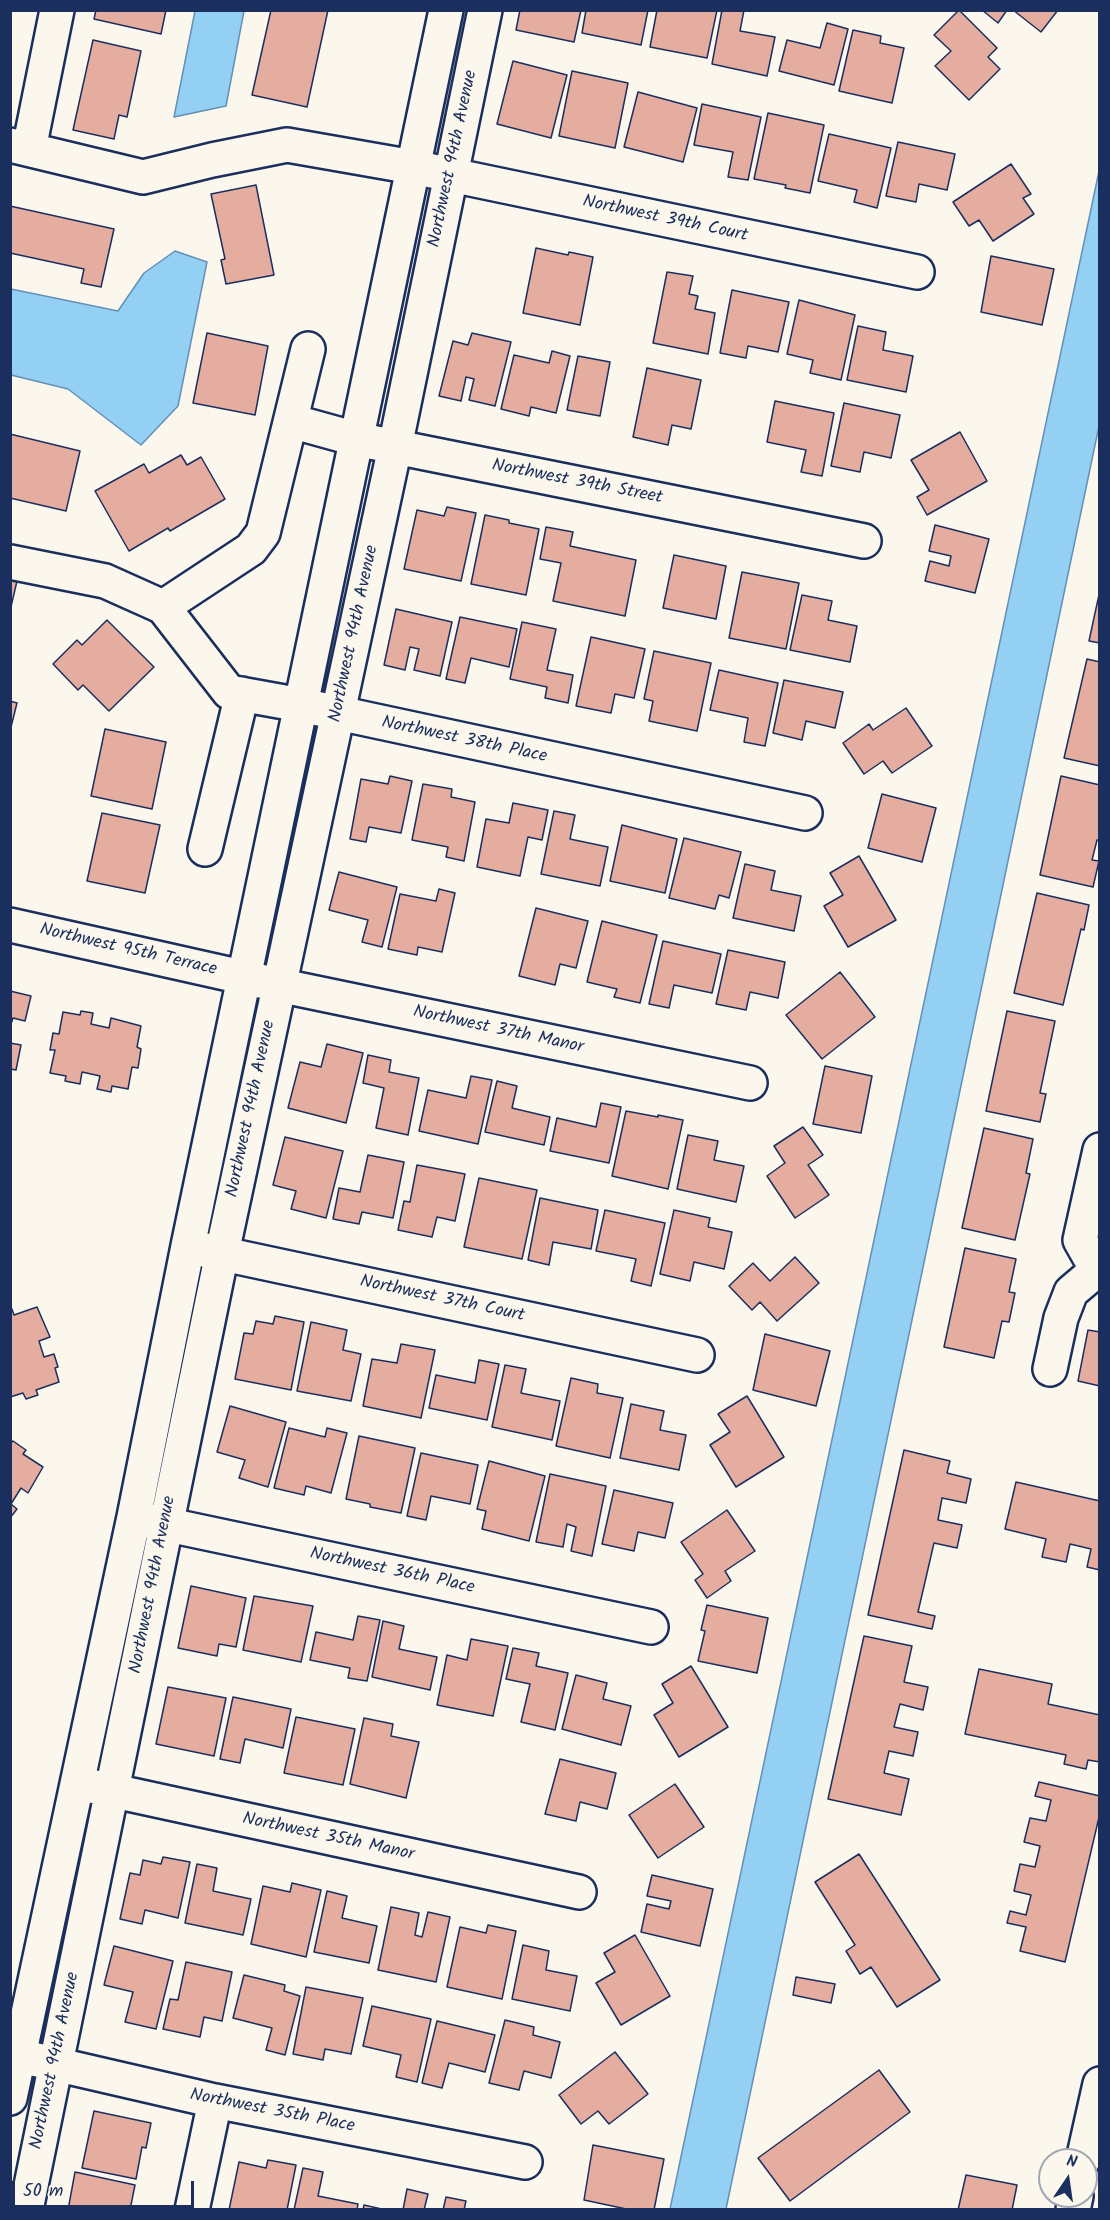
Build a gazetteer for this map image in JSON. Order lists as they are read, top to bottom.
{
  "streets": {
    "street": [
      "Northwest 94th Avenue",
      "Northwest 39th Court",
      "Northwest 39th Street",
      "Northwest 38th Place",
      "Northwest 95th Terrace",
      "Northwest 37th Manor",
      "Northwest 37th Court",
      "Northwest 36th Place",
      "Northwest 35th Manor",
      "Northwest 35th Place"
    ]
  },
  "crossings": [
    ["Northwest 94th Avenue", "Northwest 39th Court"],
    ["Northwest 94th Avenue", "Northwest 39th Street"],
    ["Northwest 94th Avenue", "Northwest 38th Place"],
    ["Northwest 94th Avenue", "Northwest 95th Terrace"],
    ["Northwest 94th Avenue", "Northwest 37th Manor"],
    ["Northwest 94th Avenue", "Northwest 37th Court"],
    ["Northwest 94th Avenue", "Northwest 36th Place"],
    ["Northwest 94th Avenue", "Northwest 35th Manor"],
    ["Northwest 94th Avenue", "Northwest 35th Place"],
    ["Northwest 95th Terrace", "Northwest 37th Manor"]
  ],
  "scale_bar": "50 m",
  "north": "top"
}
